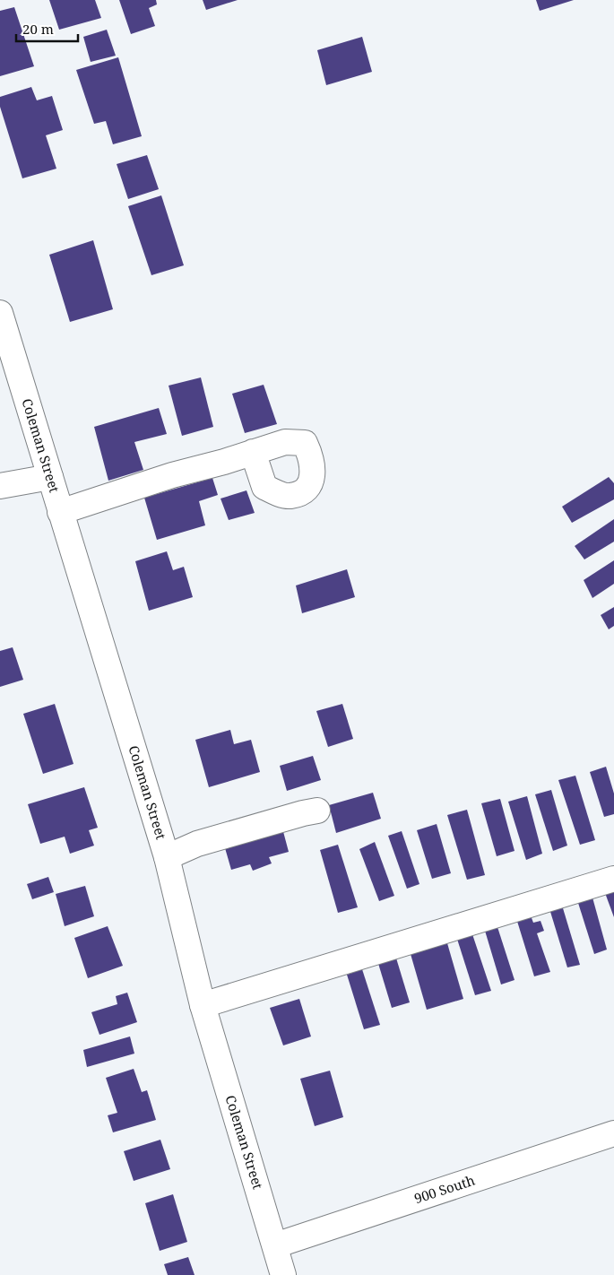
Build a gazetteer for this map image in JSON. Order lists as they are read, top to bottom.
{
  "streets": {
    "street": ["Coleman Street", "900 South"]
  },
  "crossings": [
    ["Coleman Street", "900 South"]
  ],
  "scale_bar": "20 m"
}
